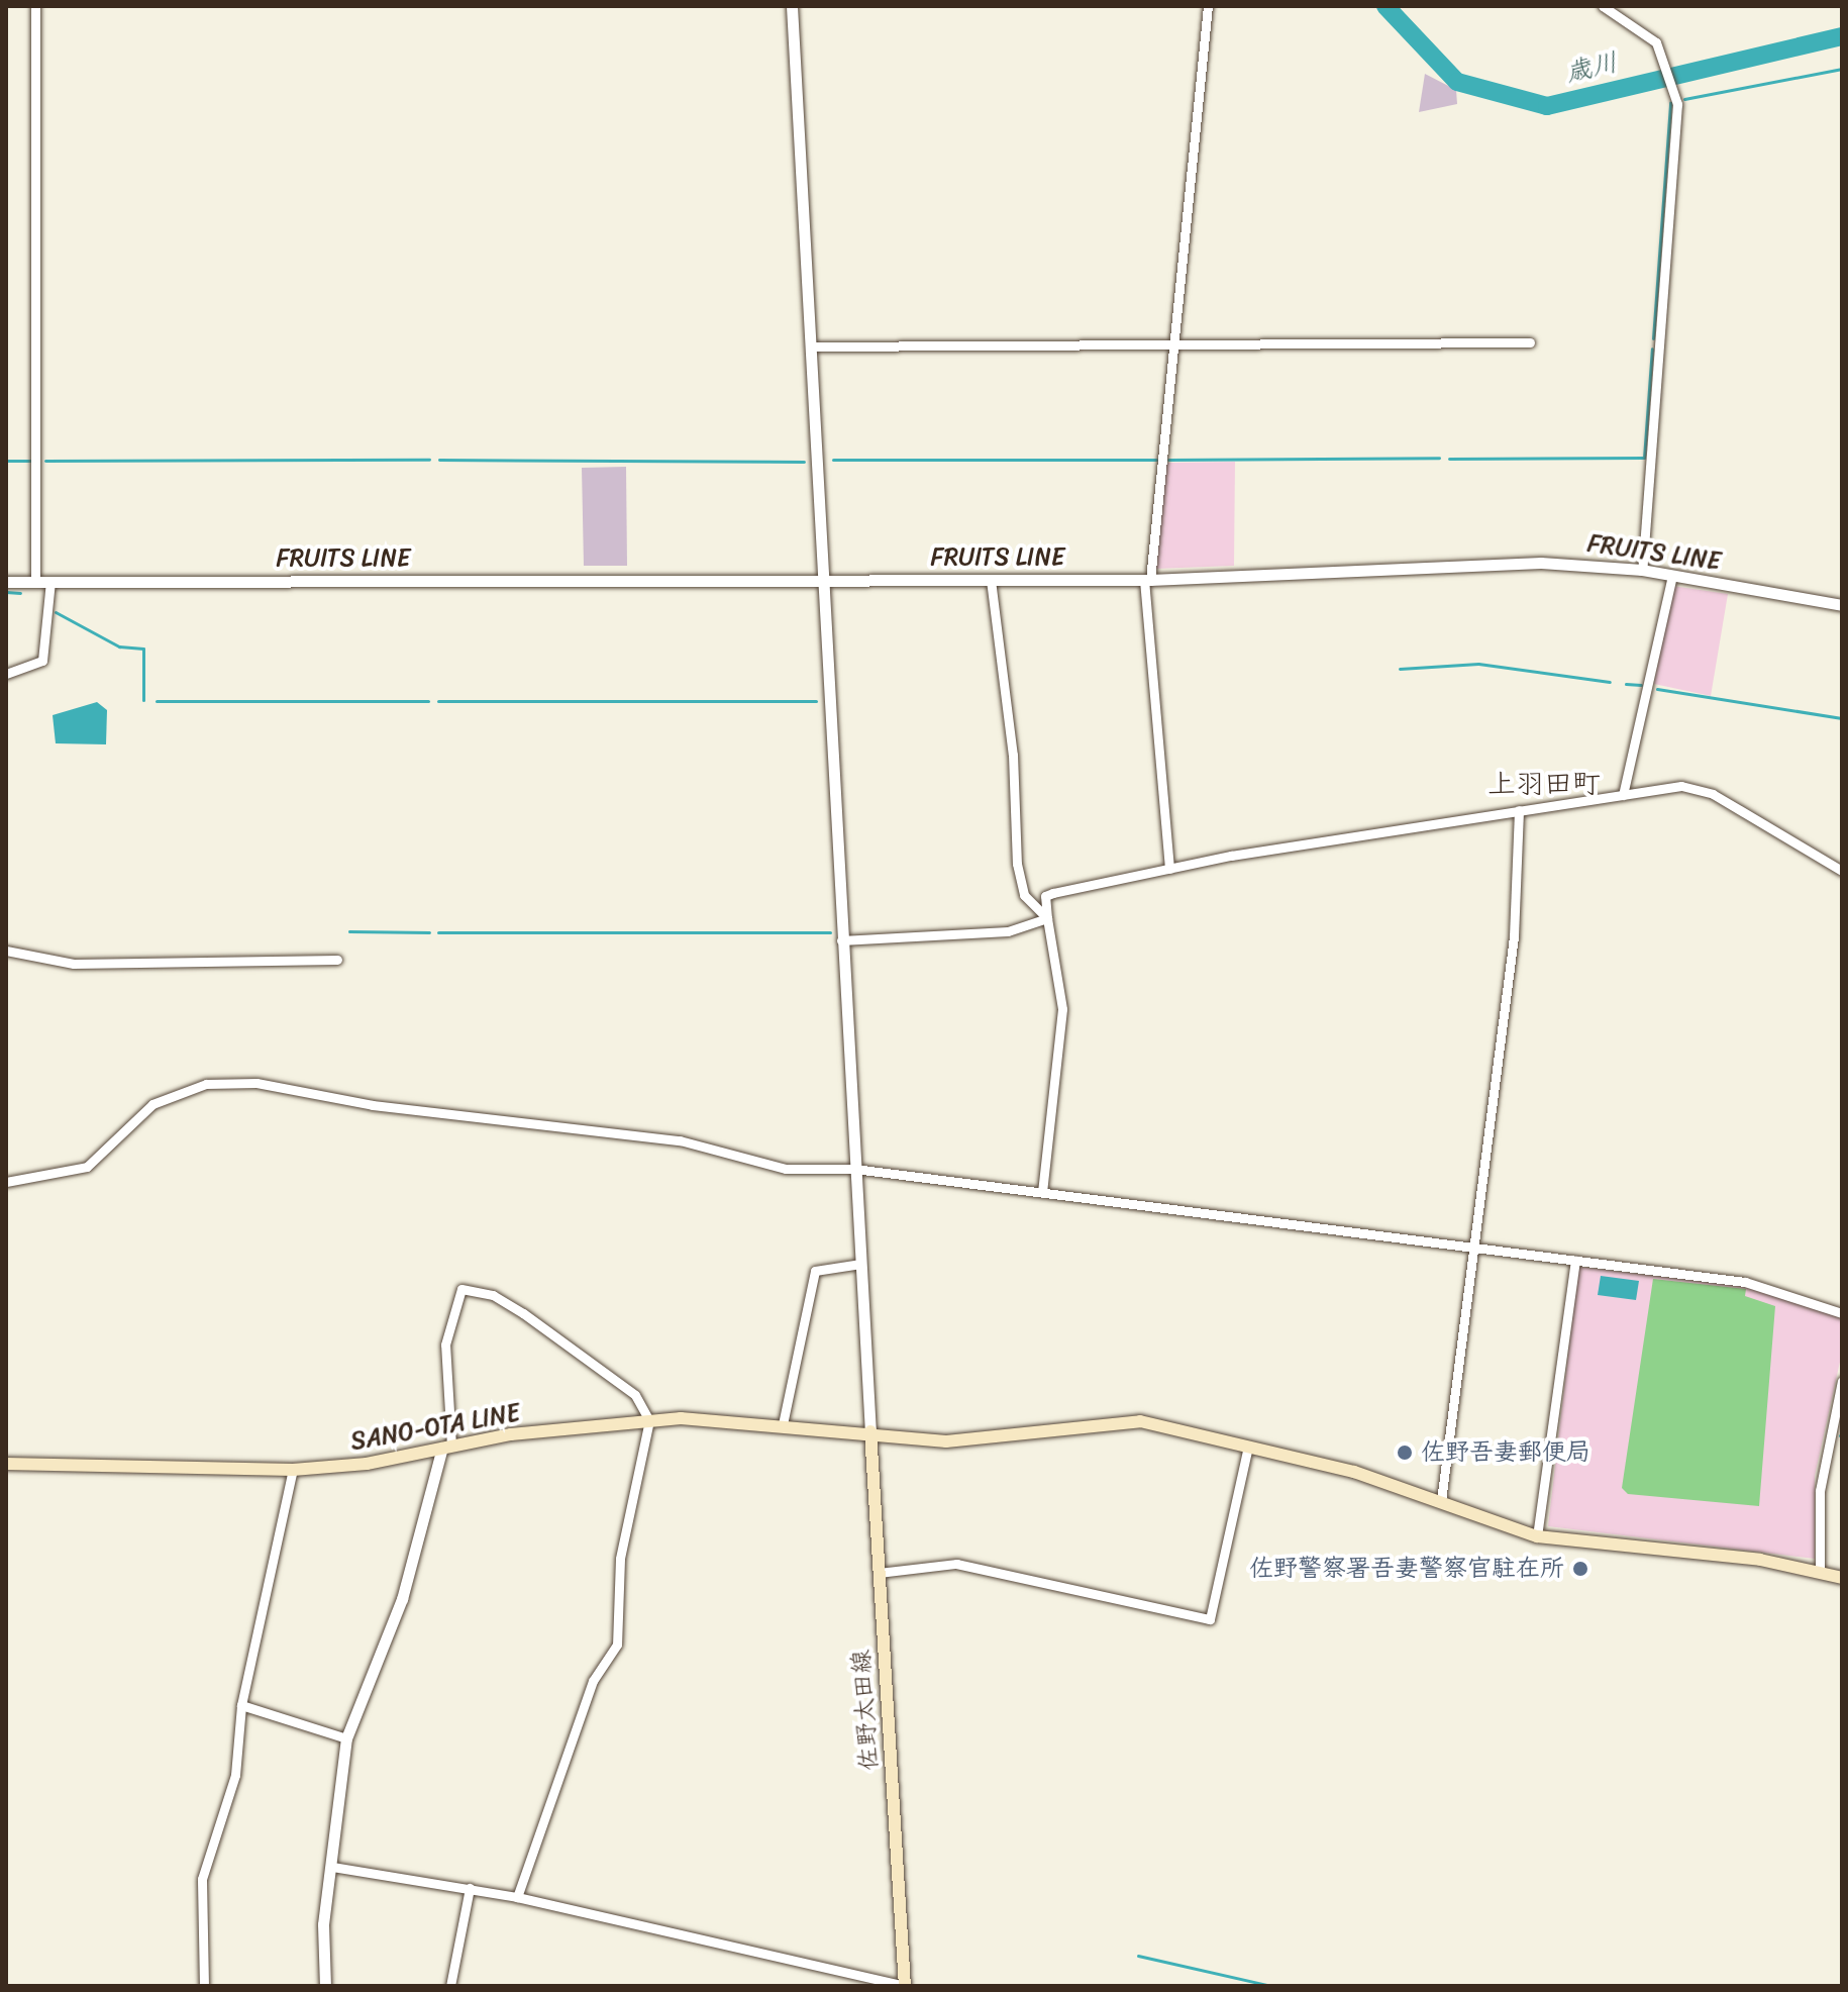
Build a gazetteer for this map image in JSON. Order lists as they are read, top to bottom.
{
  "streets": {
    "main road": ["SANO-OTA LINE", "佐野太田線"],
    "street": ["FRUITS LINE"]
  },
  "crossings": [
    ["SANO-OTA LINE", "佐野太田線"]
  ],
  "districts": ["上羽田町"],
  "water": ["歳川"],
  "places": ["佐野吾妻郵便局", "佐野警察署吾妻警察官駐在所"]
}
